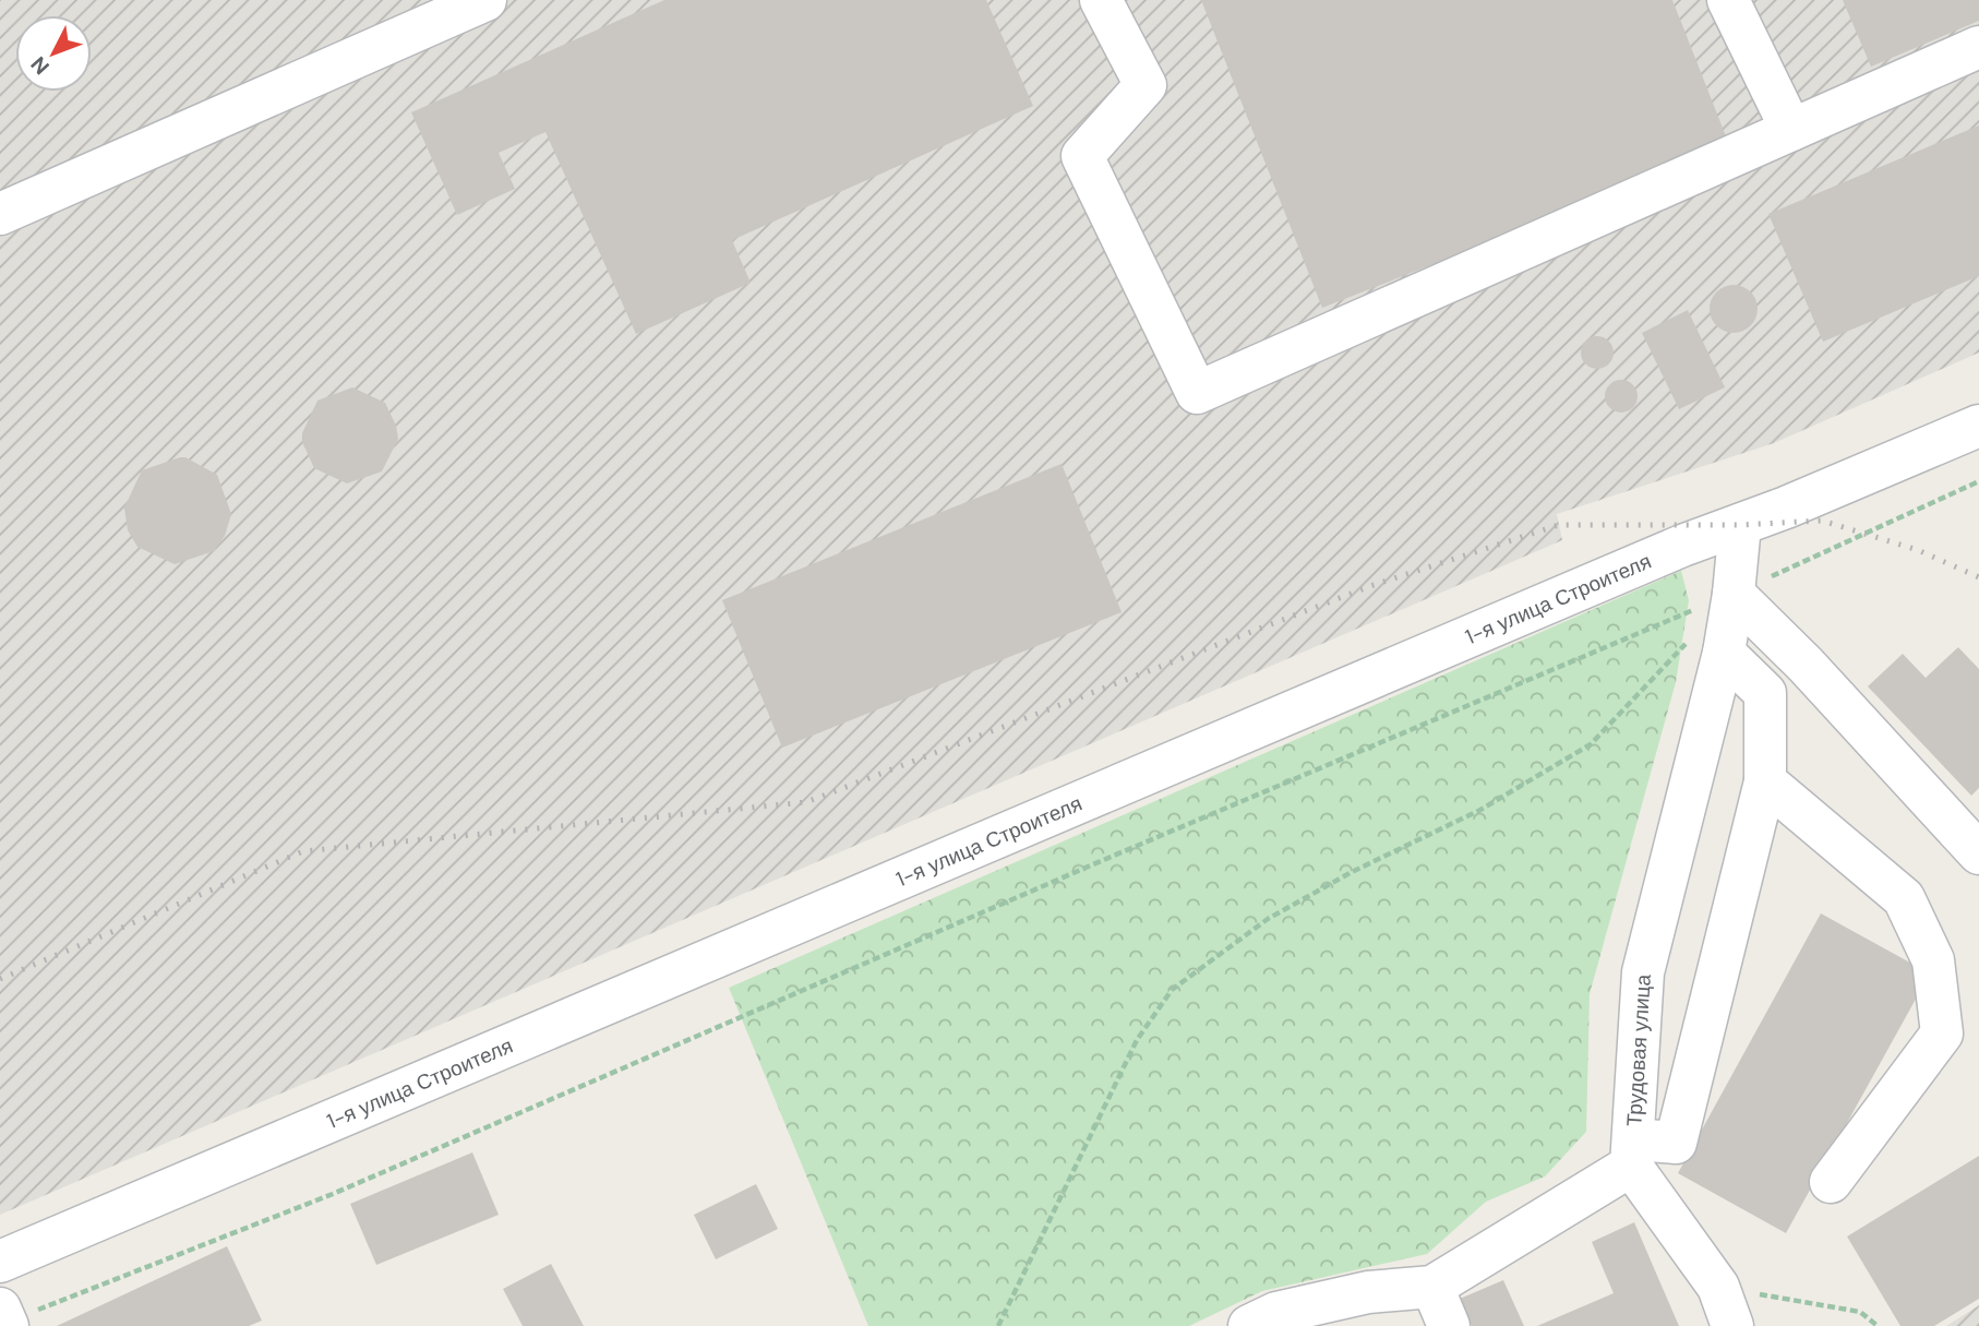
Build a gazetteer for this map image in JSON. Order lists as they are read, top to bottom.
{
  "streets": {
    "street": ["1-я улица Строителя", "Трудовая улица"]
  },
  "crossings": [
    ["1-я улица Строителя", "Трудовая улица"]
  ],
  "north": "bottom left"
}
